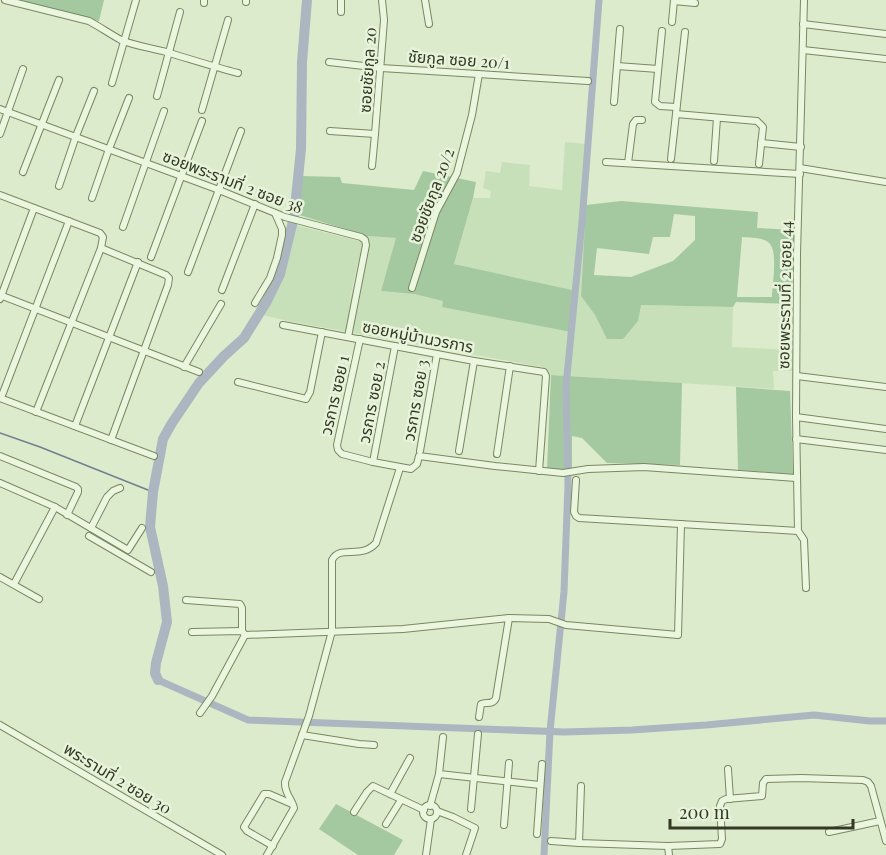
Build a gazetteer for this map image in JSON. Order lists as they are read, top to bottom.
{
  "streets": {
    "street": [
      "ชัยกูล ซอย 20/1",
      "ซอยชัยกูล 20",
      "ซอยพระรามที่ 2 ซอย 38",
      "ซอยชัยกูล 20/2",
      "ซอยพระรามที่ 2 ซอย 44",
      "ซอยหมู่บ้านวรการ",
      "วรการ ซอย 1",
      "วรการ ซอย 3",
      "วรการ ซอย 2",
      "พระรามที่ 2 ซอย 30"
    ]
  },
  "crossings": [
    ["ชัยกูล ซอย 20/1", "ซอยชัยกูล 20"],
    ["ชัยกูล ซอย 20/1", "ซอยชัยกูล 20/2"],
    ["ซอยพระรามที่ 2 ซอย 38", "ซอยหมู่บ้านวรการ"],
    ["ซอยหมู่บ้านวรการ", "วรการ ซอย 1"],
    ["ซอยหมู่บ้านวรการ", "วรการ ซอย 3"],
    ["ซอยหมู่บ้านวรการ", "วรการ ซอย 2"],
    ["วรการ ซอย 1", "วรการ ซอย 2"]
  ],
  "scale_bar": "200 m"
}
